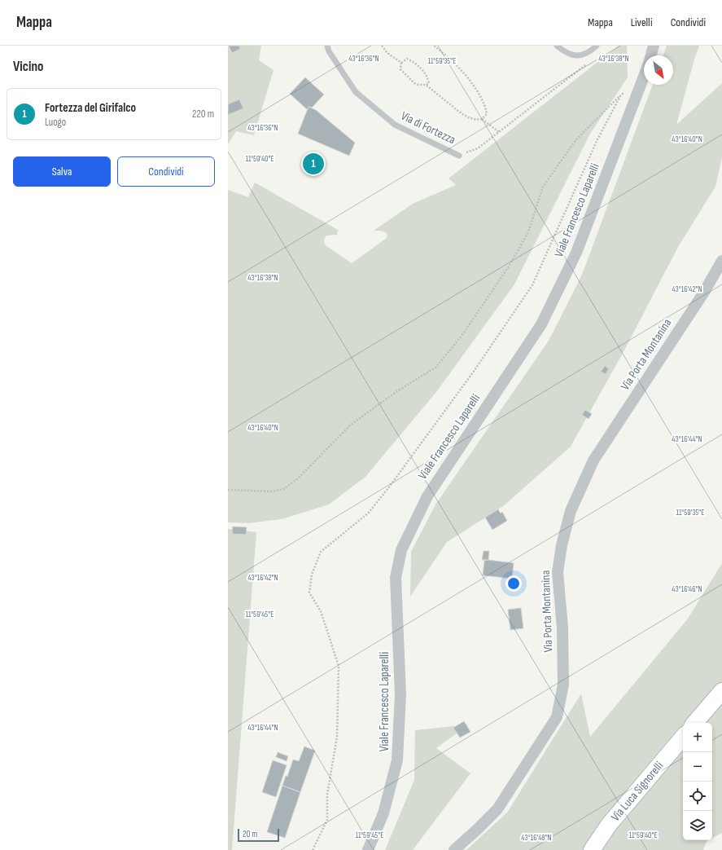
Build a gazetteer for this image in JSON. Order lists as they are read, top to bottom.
{
  "streets": {
    "main road": ["Via Luca Signorelli"],
    "street": ["Viale Francesco Laparelli", "Via Porta Montanina"],
    "lane": ["Via di Fortezza"]
  },
  "scale_bar": "20 m",
  "north": "bottom right",
  "page": {
    "header": "Mappa",
    "nav": ["Mappa", "Livelli", "Condividi"],
    "heading": "Vicino",
    "list": [
      {
        "mark": "1",
        "name": "Fortezza del Girifalco",
        "note": "Luogo",
        "value": "220 m"
      }
    ],
    "buttons": ["Salva", "Condividi"],
    "pins": "1",
    "map_buttons": ["+", "−"],
    "scale": "20 m"
  },
  "coordinates": [
    "43°16'38\"N",
    "43°16'36\"N",
    "11°59'35\"E",
    "43°16'40\"N",
    "11°59'40\"E",
    "43°16'42\"N",
    "43°16'44\"N",
    "43°16'46\"N",
    "11°59'45\"E",
    "43°16'48\"N"
  ]
}
